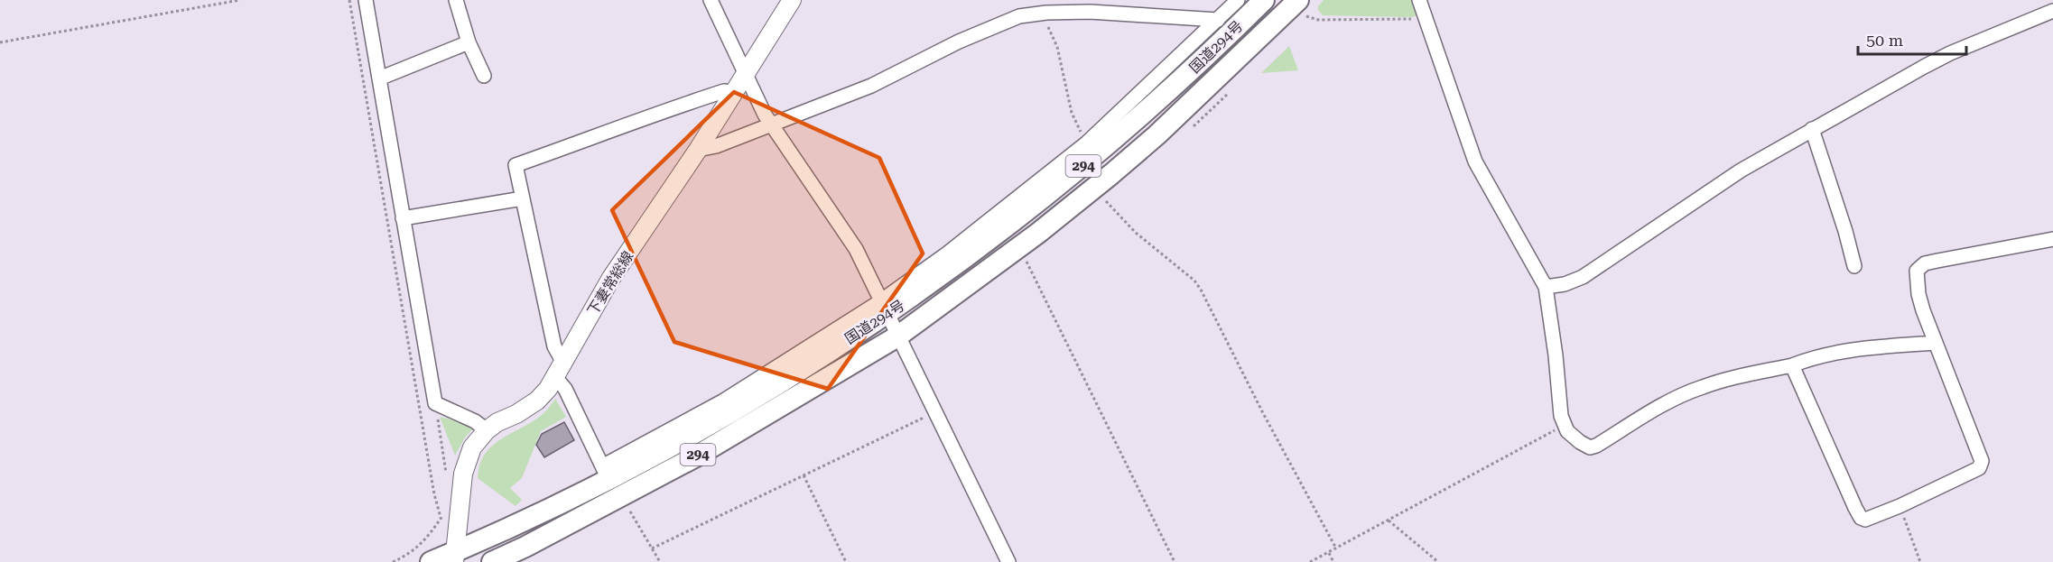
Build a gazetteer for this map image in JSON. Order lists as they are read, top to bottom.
{
  "streets": {
    "highway": ["国道294号", "294"],
    "main road": ["下妻常総線"]
  },
  "crossings": [
    ["国道294号", "下妻常総線"]
  ],
  "scale_bar": "50 m"
}
